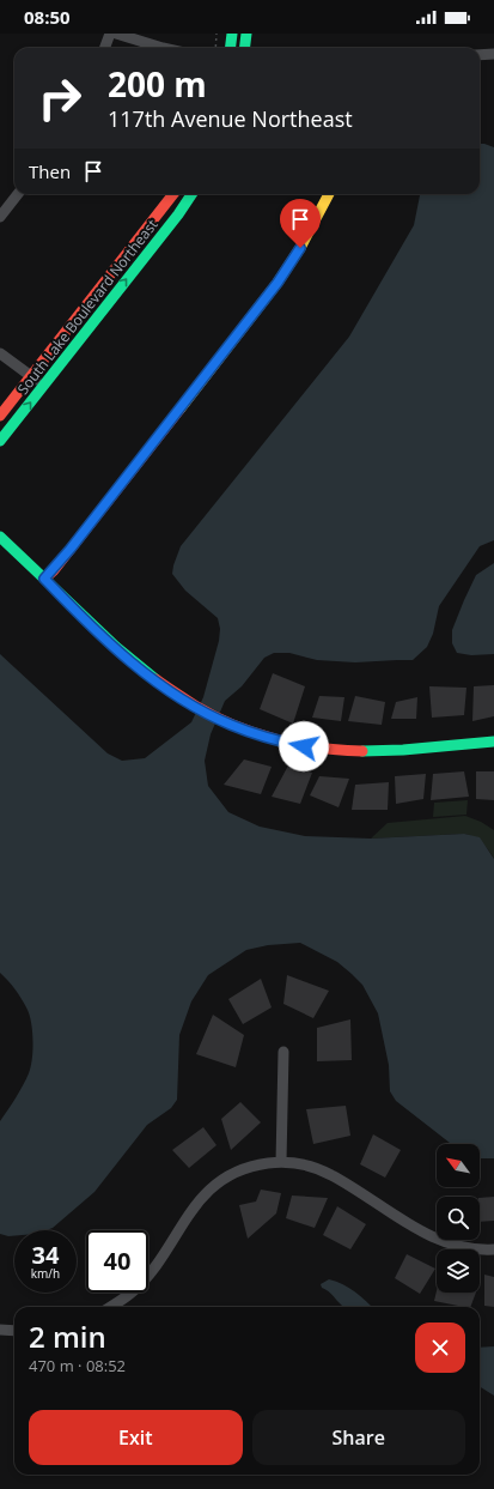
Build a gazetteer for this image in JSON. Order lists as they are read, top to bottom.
{
  "streets": {
    "street": ["South Lake Boulevard Northeast"]
  },
  "north": "top left",
  "page": {
    "status": "08:50",
    "turn": ["200 m", "117th Avenue Northeast"],
    "then": "Then",
    "speed": "34 km/h",
    "limit": "40",
    "heading": ["2 min", "470 m · 08:52"],
    "buttons": ["Exit", "Share"]
  }
}
